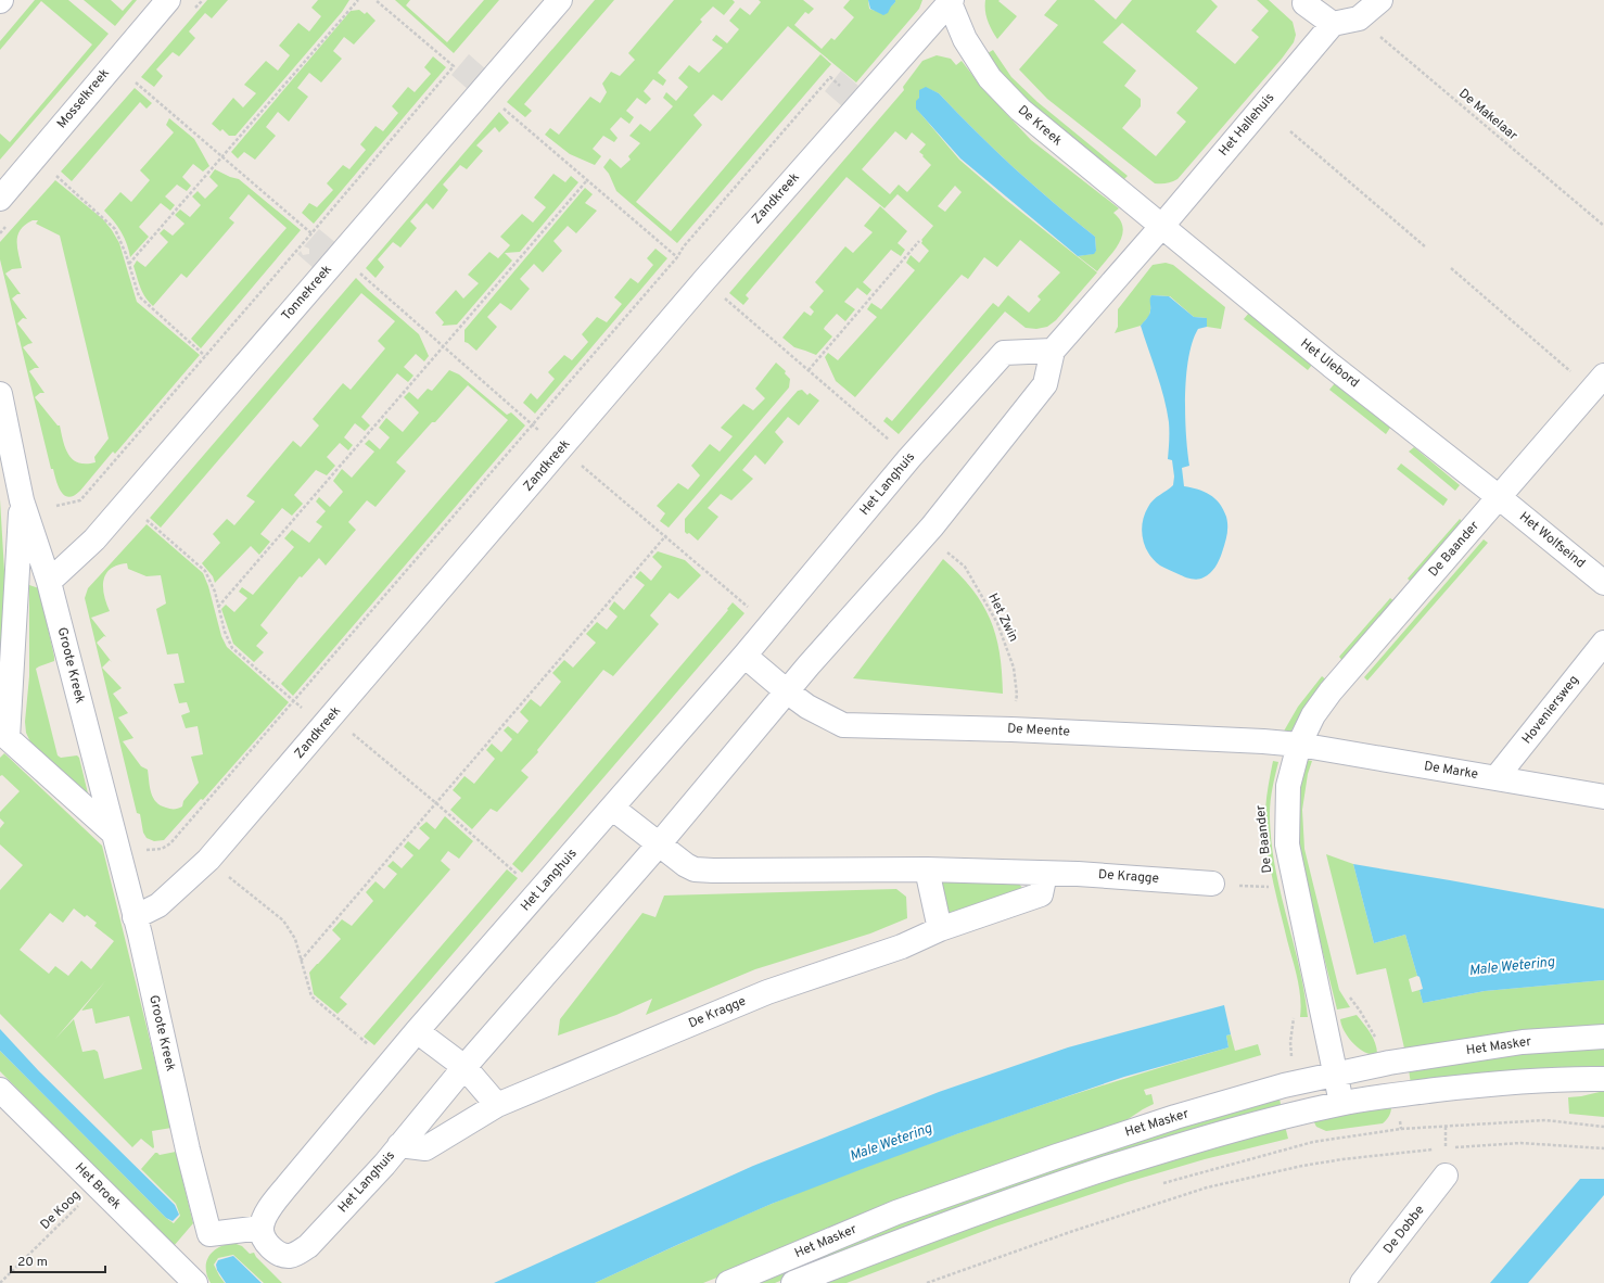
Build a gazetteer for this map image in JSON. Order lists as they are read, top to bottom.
{
  "streets": {
    "street": [
      "Mosselkreek",
      "Het Hallehuis",
      "De Kreek",
      "Zandkreek",
      "Tonnekreek",
      "Het Ulebord",
      "Het Langhuis",
      "Het Wolfseind",
      "De Baander",
      "Groote Kreek",
      "Hoveniersweg",
      "De Meente",
      "De Marke",
      "De Kragge",
      "Het Masker",
      "Het Broek",
      "De Dobbe"
    ],
    "path": ["De Makelaar", "Het Zwin", "De Koog"]
  },
  "crossings": [
    ["Het Hallehuis", "De Kreek"],
    ["Het Hallehuis", "Het Ulebord"],
    ["Het Hallehuis", "Het Langhuis"],
    ["De Kreek", "Zandkreek"],
    ["De Kreek", "Het Ulebord"],
    ["De Kreek", "Het Langhuis"],
    ["Zandkreek", "Groote Kreek"],
    ["Tonnekreek", "Groote Kreek"],
    ["Het Ulebord", "Het Langhuis"],
    ["Het Ulebord", "Het Wolfseind"],
    ["Het Ulebord", "De Baander"],
    ["Het Langhuis", "Het Zwin"],
    ["Het Langhuis", "Groote Kreek"],
    ["Het Langhuis", "De Meente"],
    ["Het Langhuis", "De Kragge"],
    ["Het Wolfseind", "De Baander"],
    ["De Baander", "De Meente"],
    ["De Baander", "De Marke"],
    ["De Baander", "Het Masker"],
    ["Het Zwin", "De Meente"],
    ["Hoveniersweg", "De Marke"],
    ["De Meente", "De Marke"],
    ["Het Broek", "De Koog"]
  ],
  "water": ["Male Wetering"],
  "scale_bar": "20 m"
}
